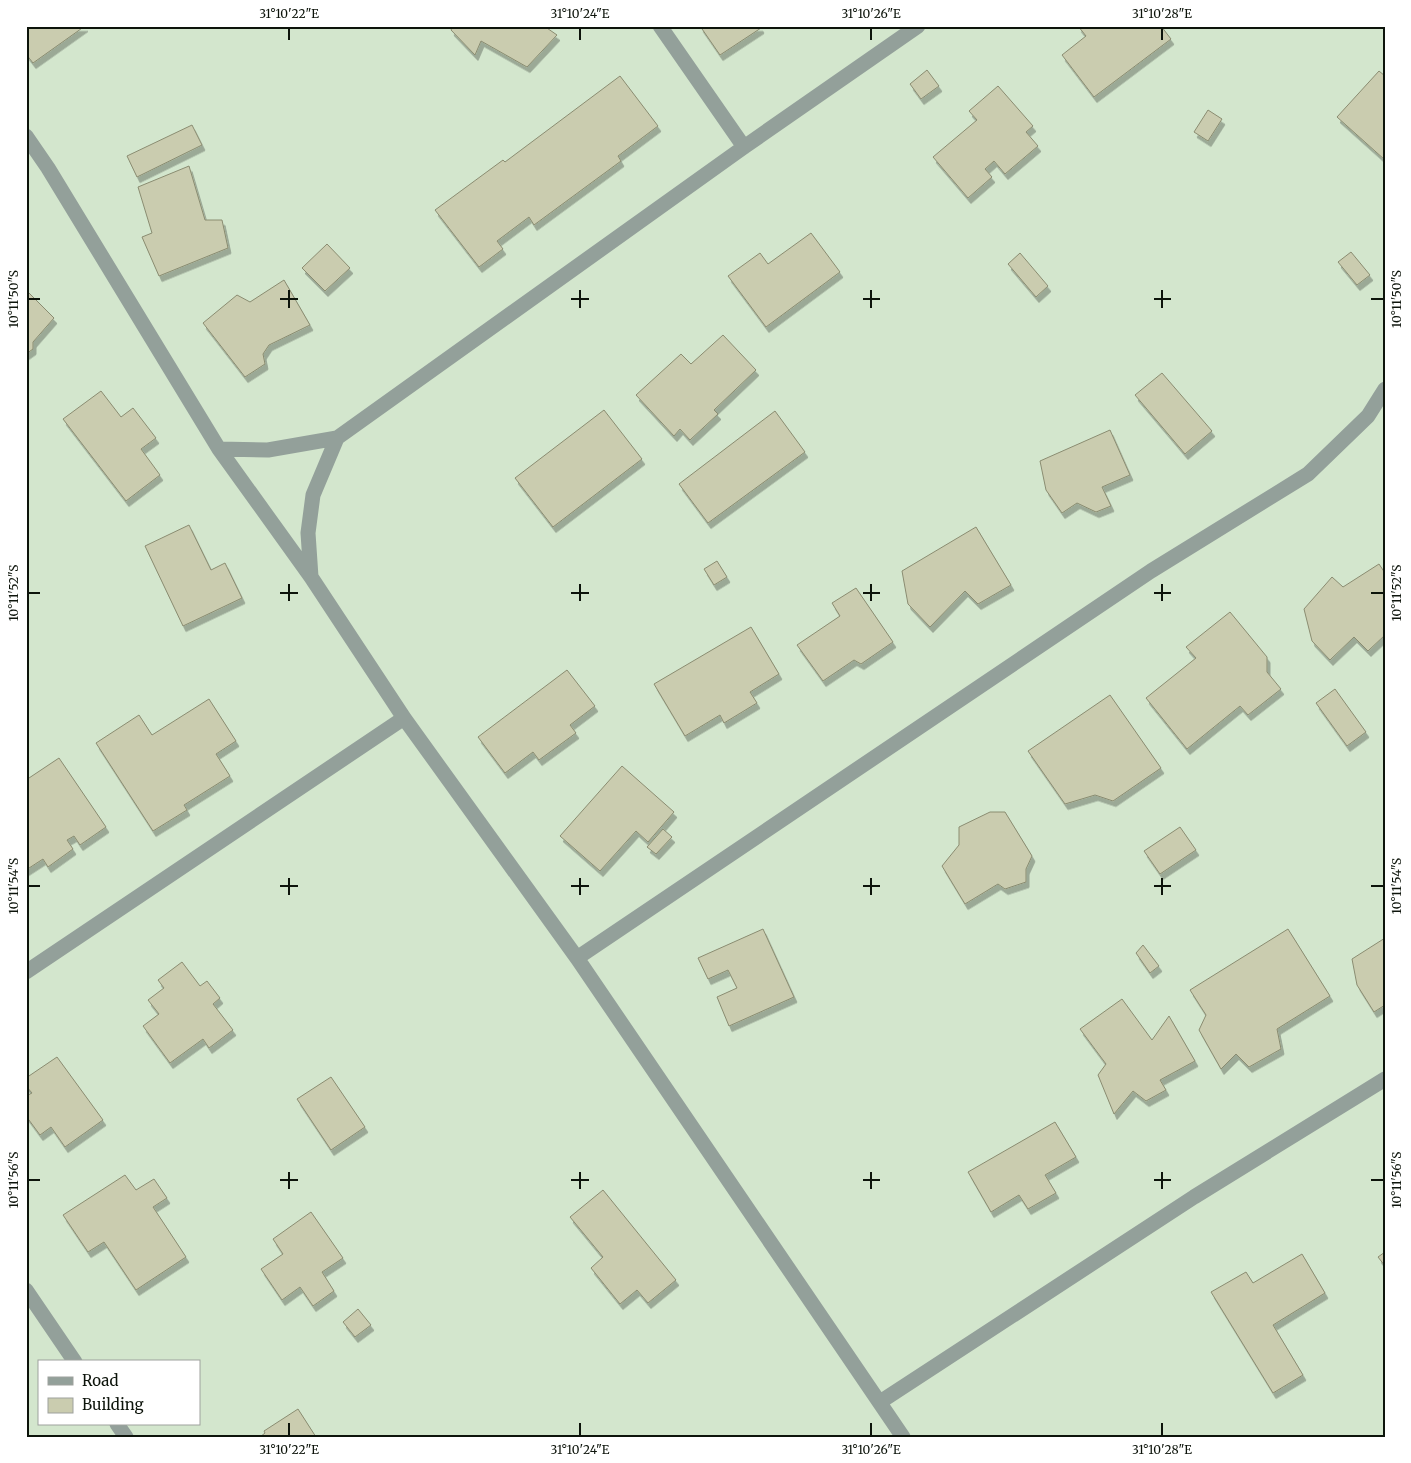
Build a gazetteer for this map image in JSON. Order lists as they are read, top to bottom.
{
  "legend": ["Road", "Building"],
  "coordinates": [
    "31°10'22\"E",
    "31°10'24\"E",
    "31°10'26\"E",
    "31°10'28\"E",
    "10°11'50\"S",
    "10°11'52\"S",
    "10°11'54\"S",
    "10°11'56\"S"
  ]
}
